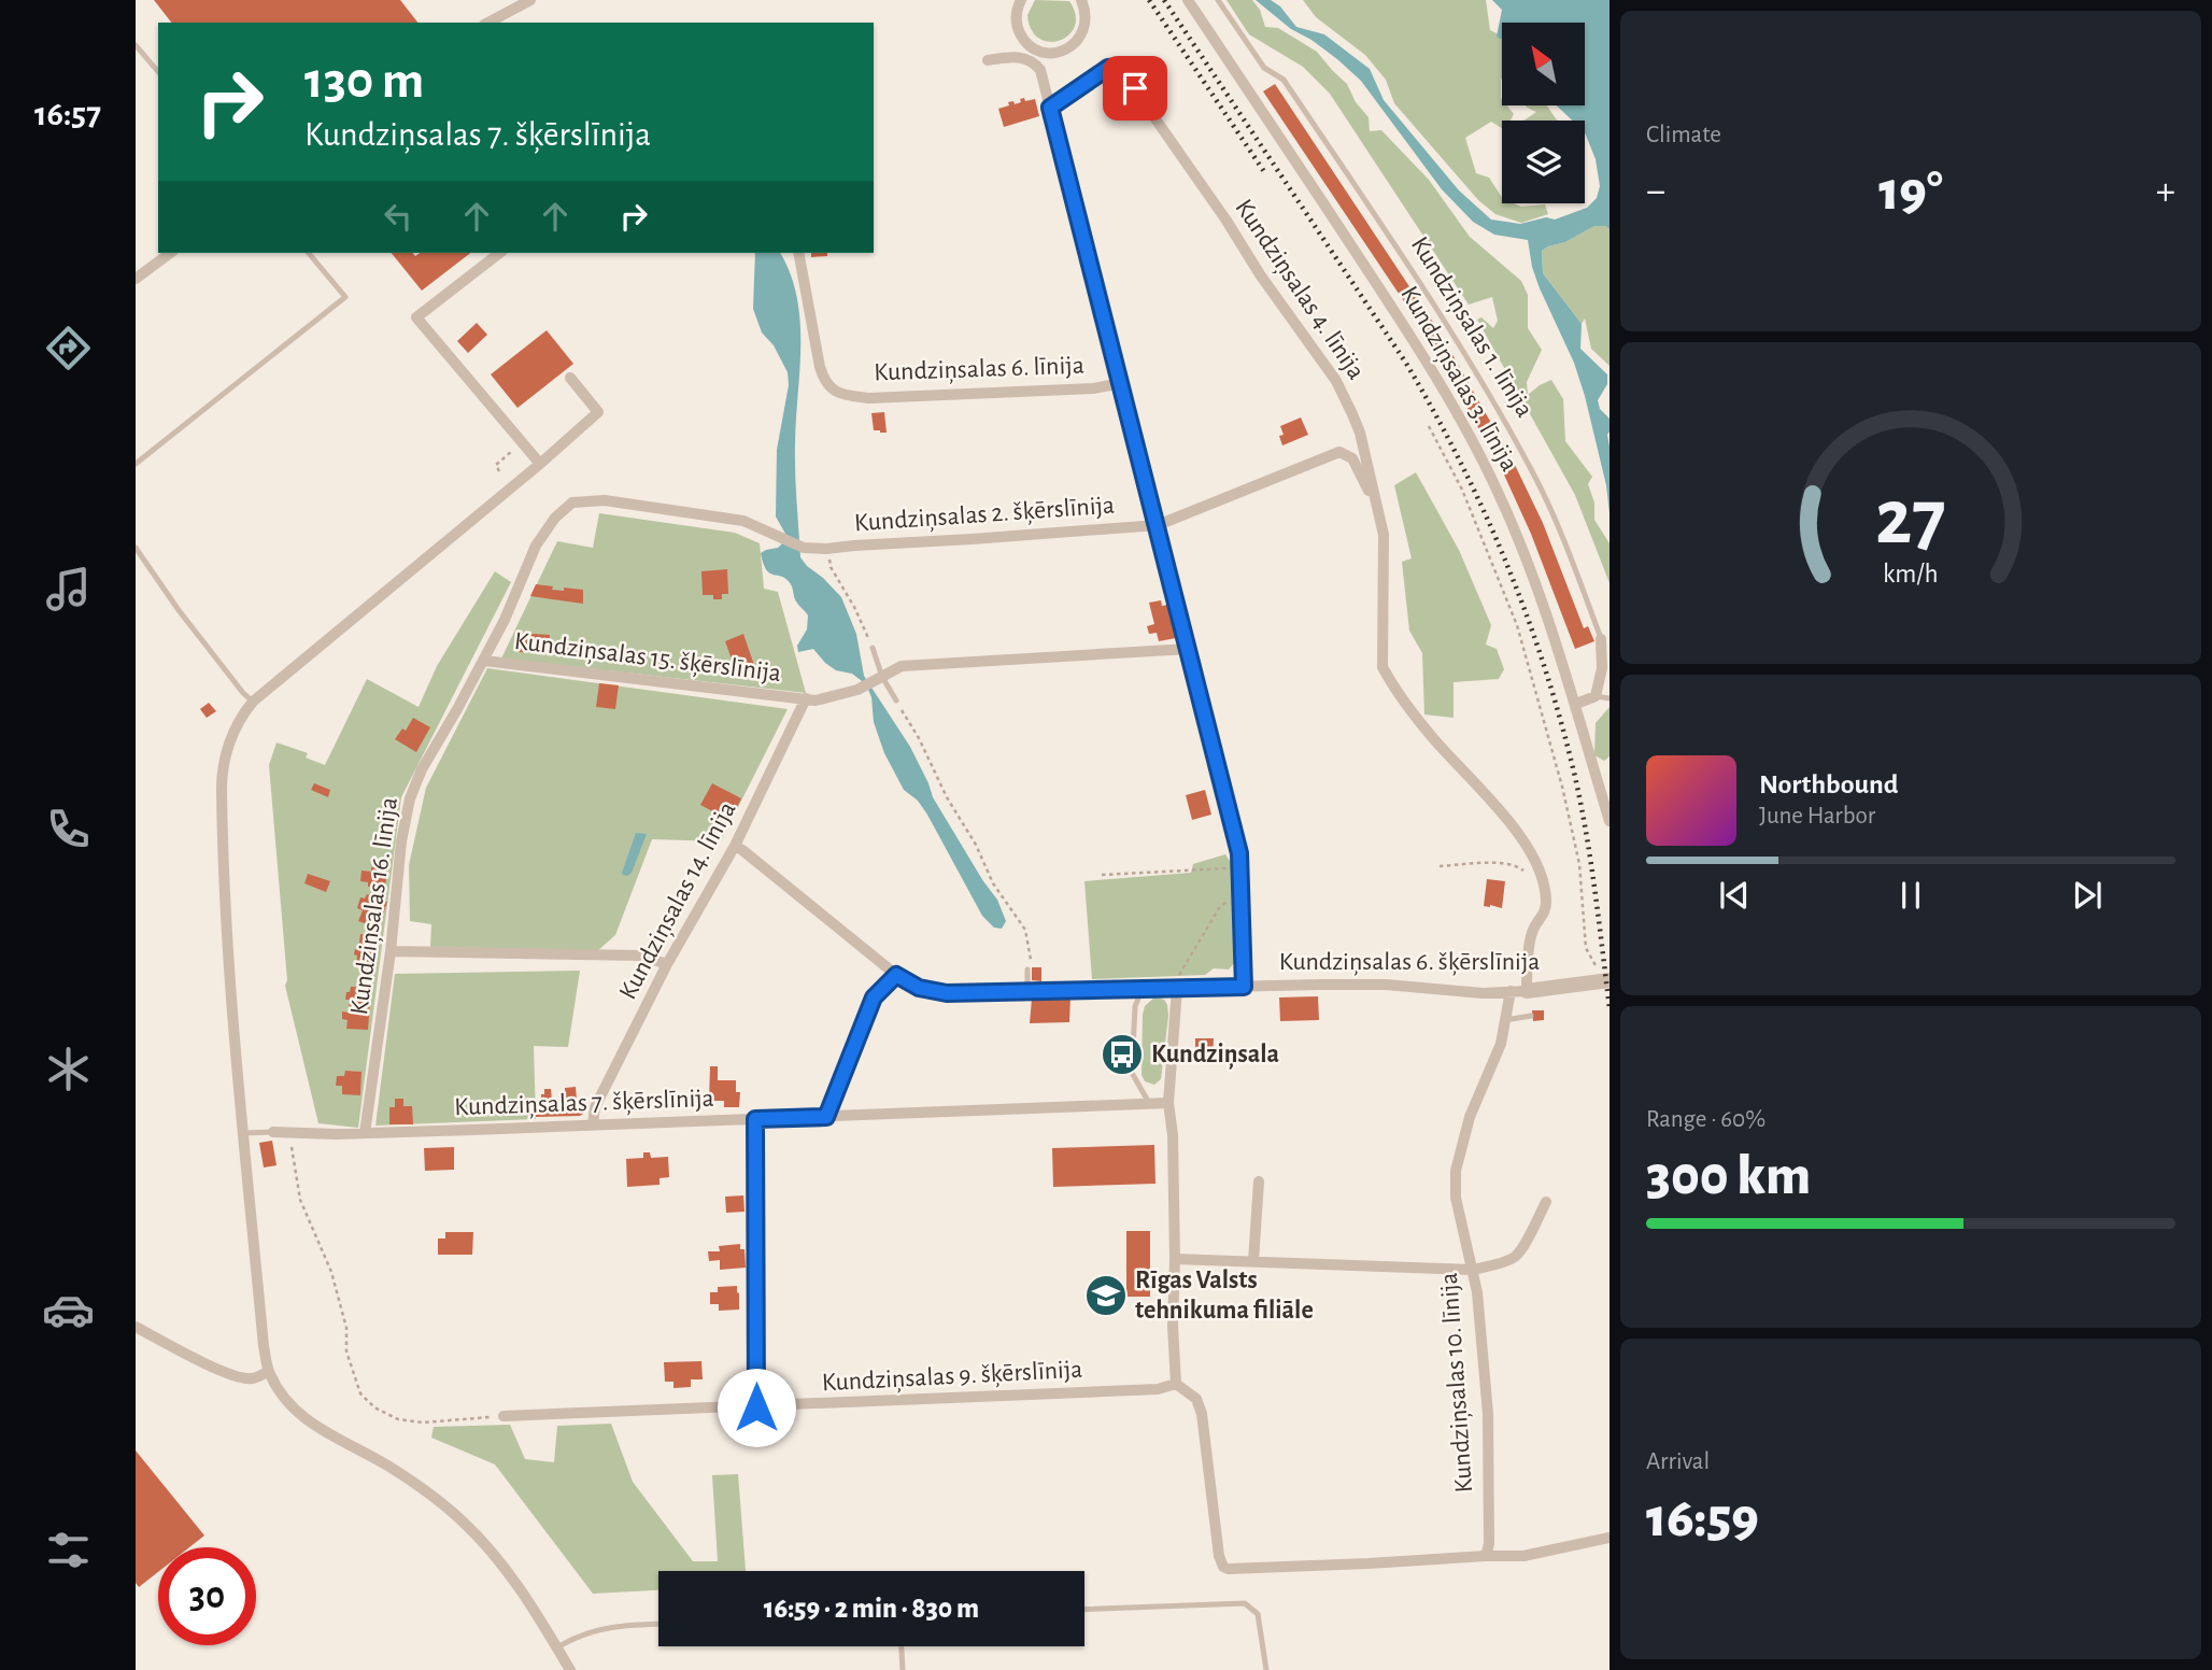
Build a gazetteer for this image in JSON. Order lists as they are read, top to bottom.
{
  "streets": {
    "street": [
      "Kundziņsalas 4. līnija",
      "Kundziņsalas 1. līnija",
      "Kundziņsalas 6. līnija",
      "Kundziņsalas 3. līnija",
      "Kundziņsalas 2. šķērslīnija",
      "Kundziņsalas 15. šķērslīnija",
      "Kundziņsalas 14. līnija",
      "Kundziņsalas 16. līnija",
      "Kundziņsalas 6. šķērslīnija",
      "Kundziņsalas 7. šķērslīnija",
      "Kundziņsalas 9. šķērslīnija",
      "Kundziņsalas 10. līnija"
    ]
  },
  "crossings": [
    ["Kundziņsalas 4. līnija", "Kundziņsalas 2. šķērslīnija"],
    ["Kundziņsalas 4. līnija", "Kundziņsalas 6. šķērslīnija"],
    ["Kundziņsalas 2. šķērslīnija", "Kundziņsalas 16. līnija"],
    ["Kundziņsalas 15. šķērslīnija", "Kundziņsalas 14. līnija"],
    ["Kundziņsalas 15. šķērslīnija", "Kundziņsalas 16. līnija"],
    ["Kundziņsalas 14. līnija", "Kundziņsalas 6. šķērslīnija"],
    ["Kundziņsalas 14. līnija", "Kundziņsalas 7. šķērslīnija"],
    ["Kundziņsalas 16. līnija", "Kundziņsalas 7. šķērslīnija"],
    ["Kundziņsalas 6. šķērslīnija", "Kundziņsalas 10. līnija"]
  ],
  "places": {
    "bus stop": ["Kundziņsala"],
    "school or university": ["Rīgas Valsts tehnikuma filiāle"]
  },
  "north": "top left",
  "page": {
    "tabs": "16:57",
    "tile": [
      "Climate",
      ["Range · 60%", "300 km"],
      ["Arrival", "16:59"]
    ],
    "turn": ["130 m", "Kundziņsalas 7. šķērslīnija"],
    "heat": ["−", "19°", "+"],
    "song": ["Northbound", "June Harbor"],
    "limit": "30",
    "trip": "16:59 · 2 min · 830 m",
    "gauge": ["27", "km/h"]
  }
}
